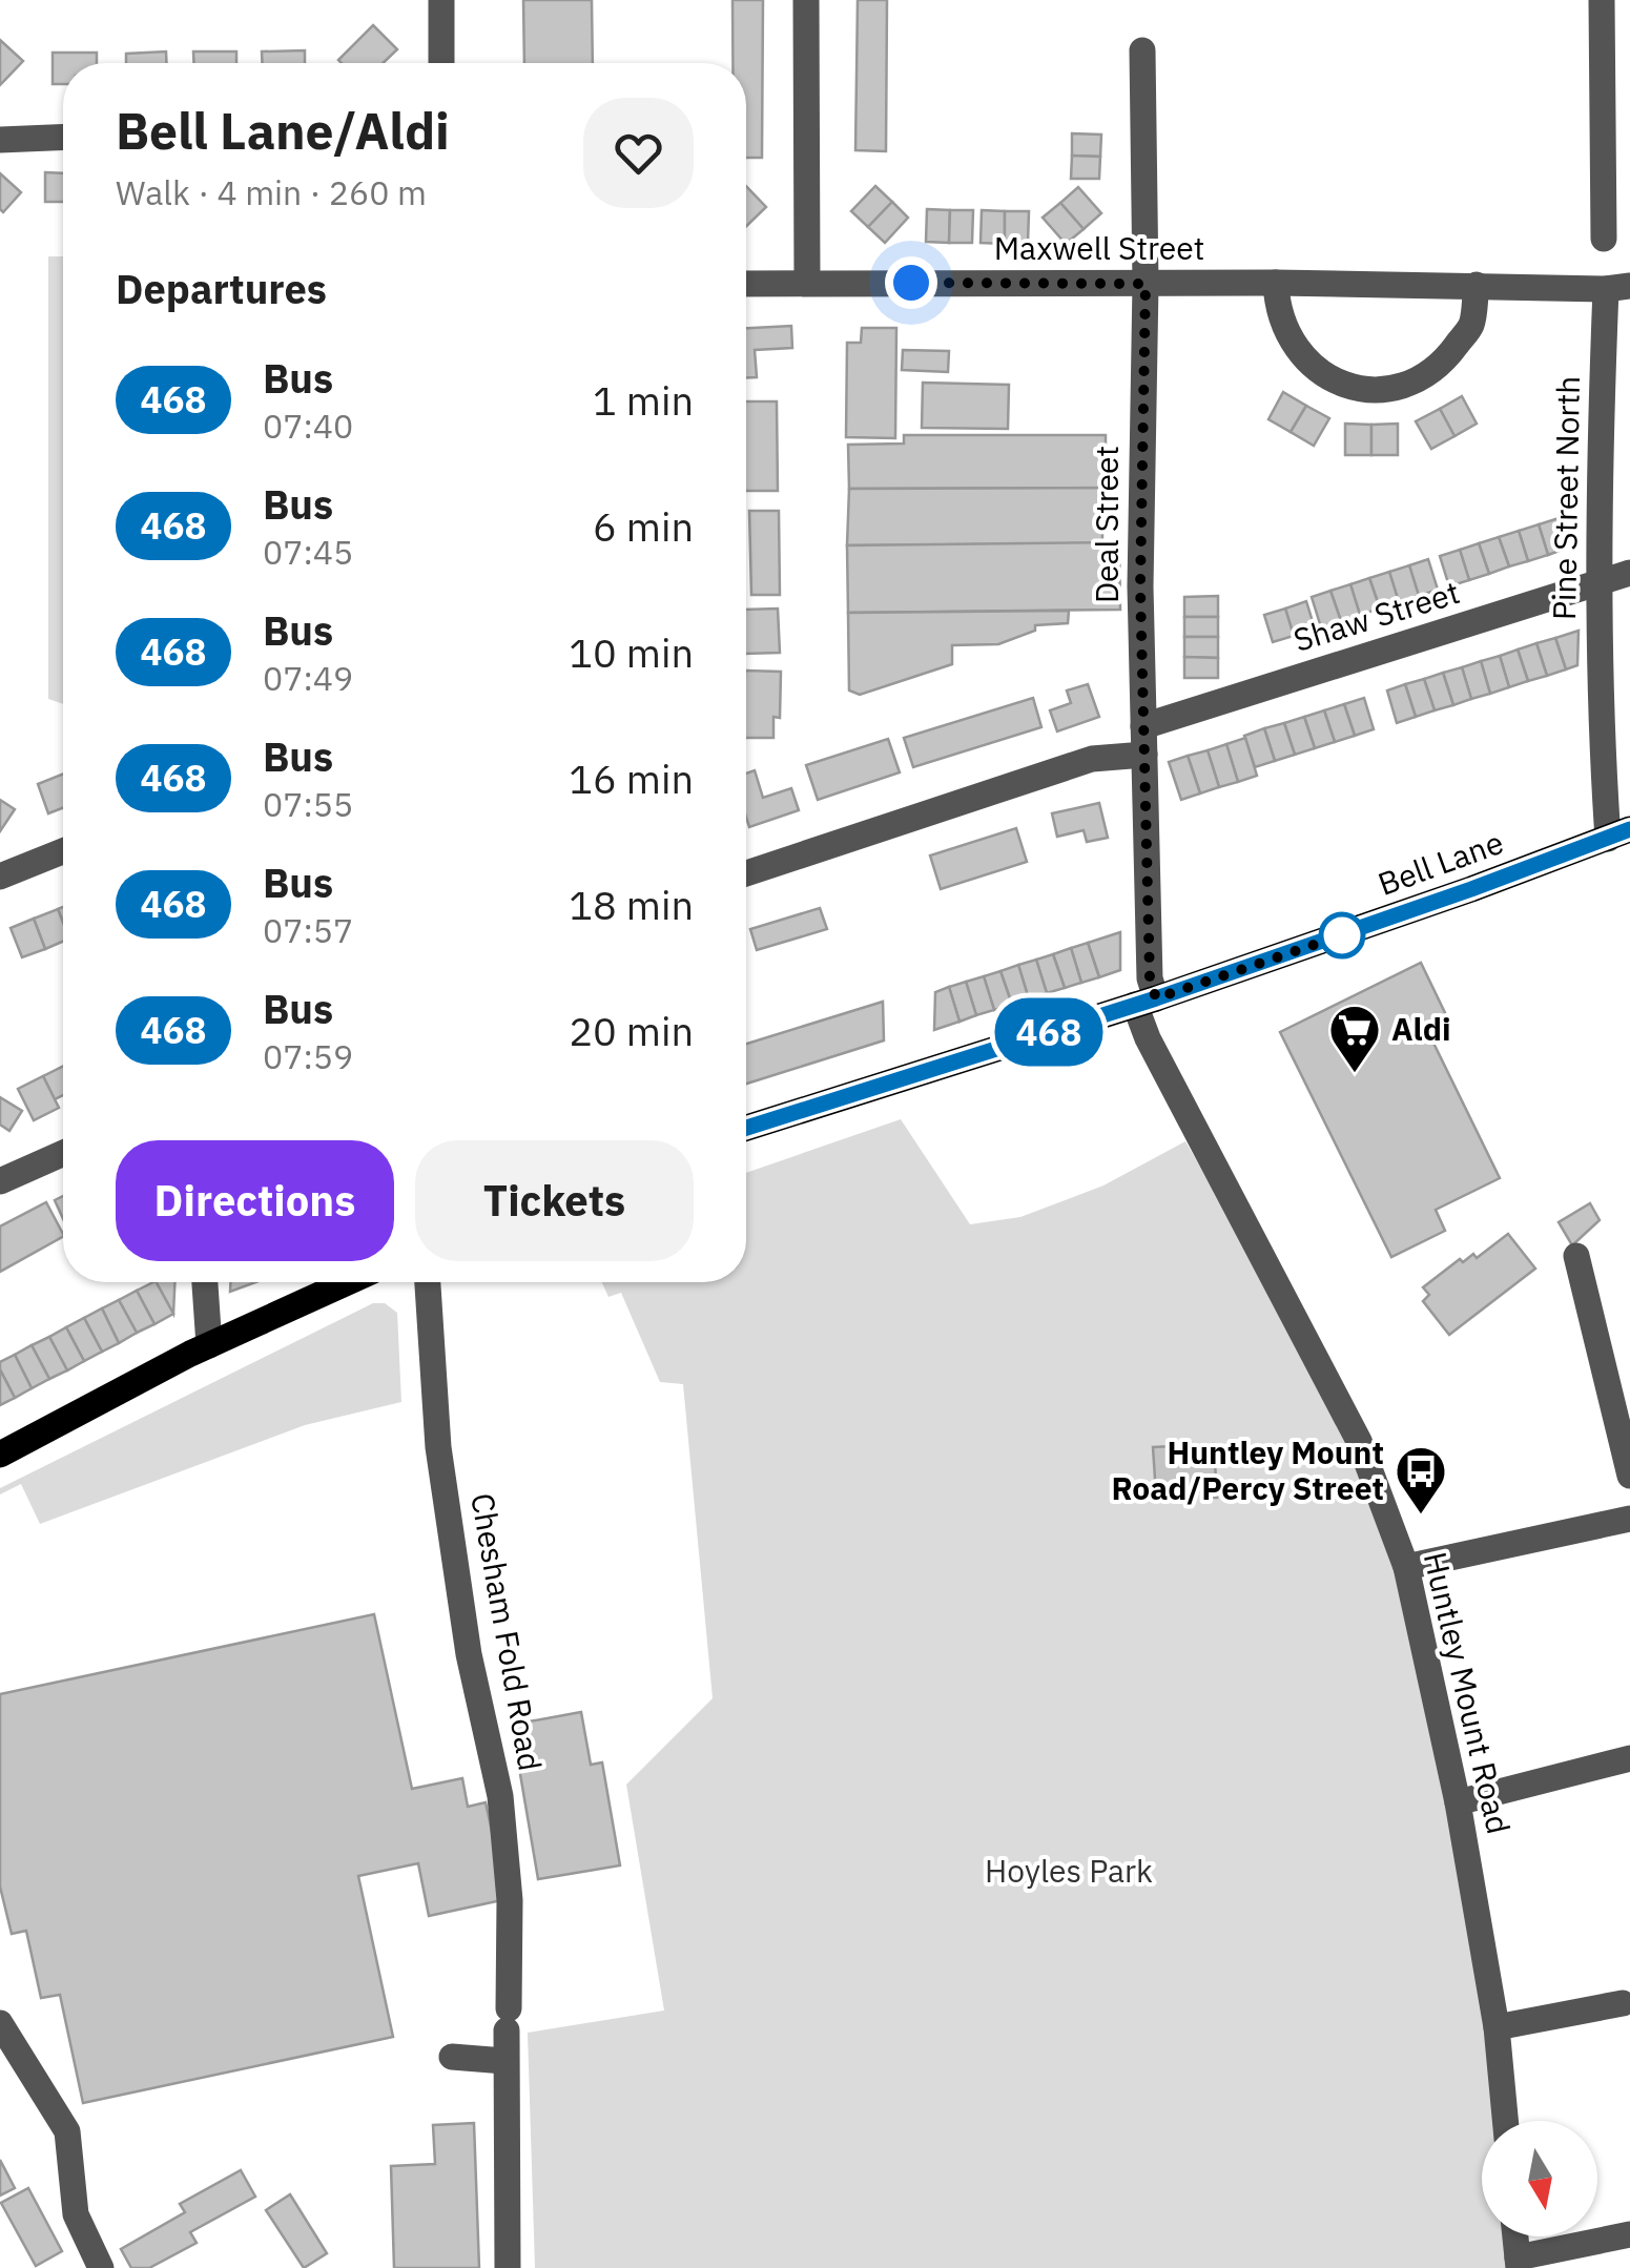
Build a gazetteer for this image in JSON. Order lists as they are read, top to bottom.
{
  "streets": {
    "main road": ["Bell Lane"],
    "street": [
      "Maxwell Street",
      "Pine Street North",
      "Deal Street",
      "Shaw Street",
      "Chesham Fold Road",
      "Huntley Mount Road"
    ]
  },
  "crossings": [
    ["Maxwell Street", "Pine Street North"],
    ["Maxwell Street", "Deal Street"],
    ["Pine Street North", "Shaw Street"],
    ["Pine Street North", "Bell Lane"],
    ["Deal Street", "Shaw Street"],
    ["Deal Street", "Bell Lane"],
    ["Deal Street", "Huntley Mount Road"],
    ["Bell Lane", "Huntley Mount Road"]
  ],
  "parks": ["Hoyles Park"],
  "places": {
    "supermarket": ["Aldi"],
    "bus stop": ["Huntley Mount Road/Percy Street"]
  },
  "lines": ["bus line 468"],
  "north": "bottom",
  "page": {
    "on_map": "468",
    "heading": [
      ["Bell Lane/Aldi", "Walk · 4 min · 260 m"],
      "Departures"
    ],
    "list": [
      {
        "mark": "468",
        "name": "Bus",
        "note": "07:40",
        "value": "1 min"
      },
      {
        "mark": "468",
        "name": "Bus",
        "note": "07:45",
        "value": "6 min"
      },
      {
        "mark": "468",
        "name": "Bus",
        "note": "07:49",
        "value": "10 min"
      },
      {
        "mark": "468",
        "name": "Bus",
        "note": "07:55",
        "value": "16 min"
      },
      {
        "mark": "468",
        "name": "Bus",
        "note": "07:57",
        "value": "18 min"
      },
      {
        "mark": "468",
        "name": "Bus",
        "note": "07:59",
        "value": "20 min"
      }
    ],
    "buttons": ["Directions", "Tickets"]
  }
}
